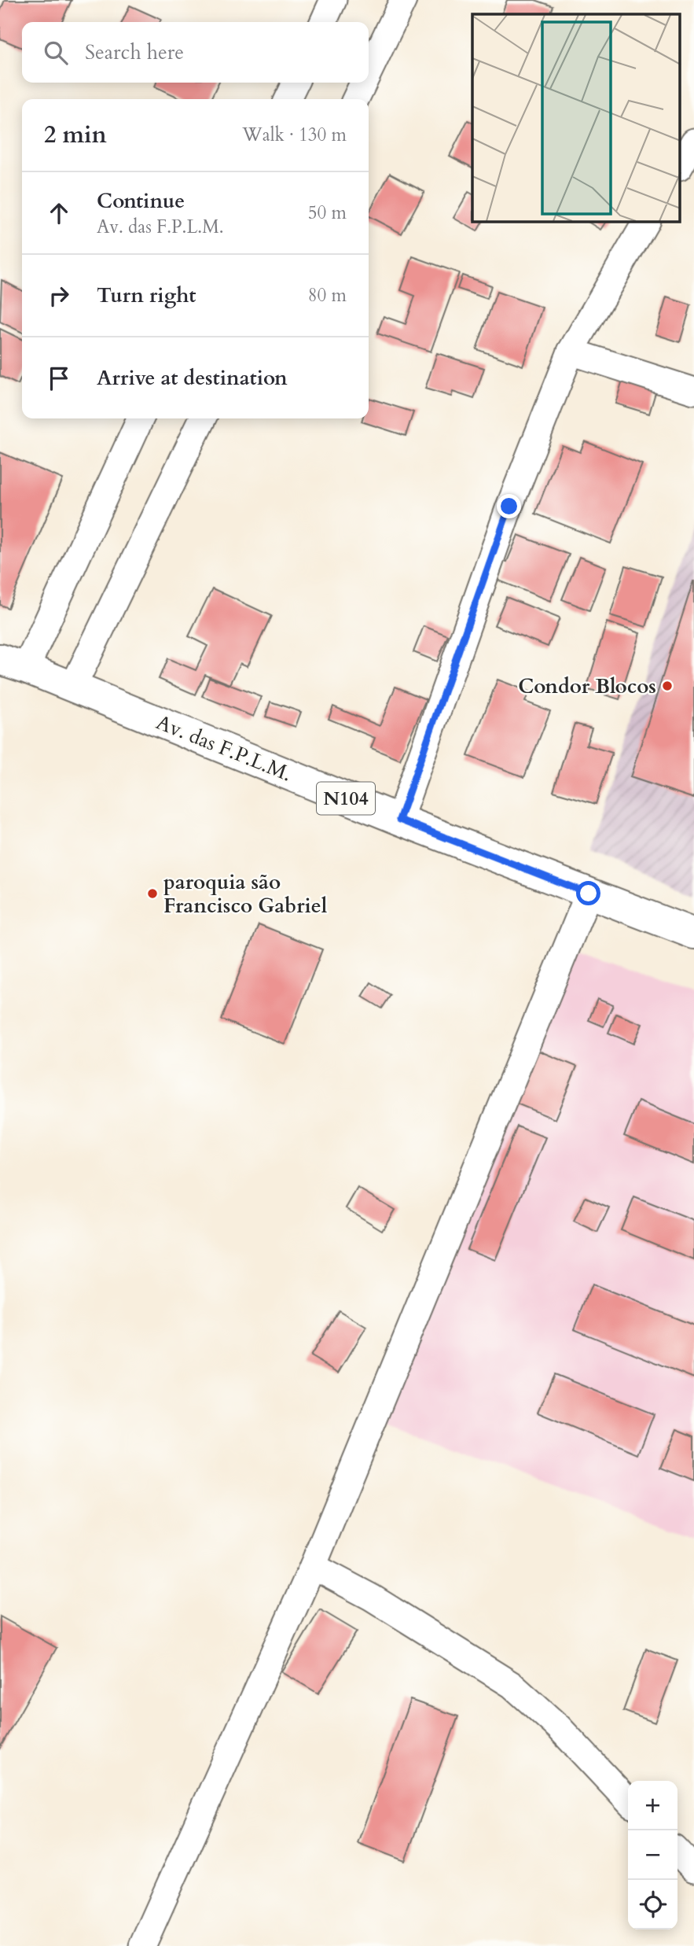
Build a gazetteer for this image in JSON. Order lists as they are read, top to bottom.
{
  "streets": {
    "main road": ["Av. das F.P.L.M.", "N104"]
  },
  "places": ["Condor Blocos", "paroquia são Francisco Gabriel"],
  "page": {
    "search": "Search here",
    "heading": ["2 min", "Walk · 130 m"],
    "list": [
      ["Continue", "Av. das F.P.L.M.", "50 m"],
      ["Turn right", "80 m"],
      "Arrive at destination"
    ],
    "map_buttons": ["+", "−"]
  }
}
